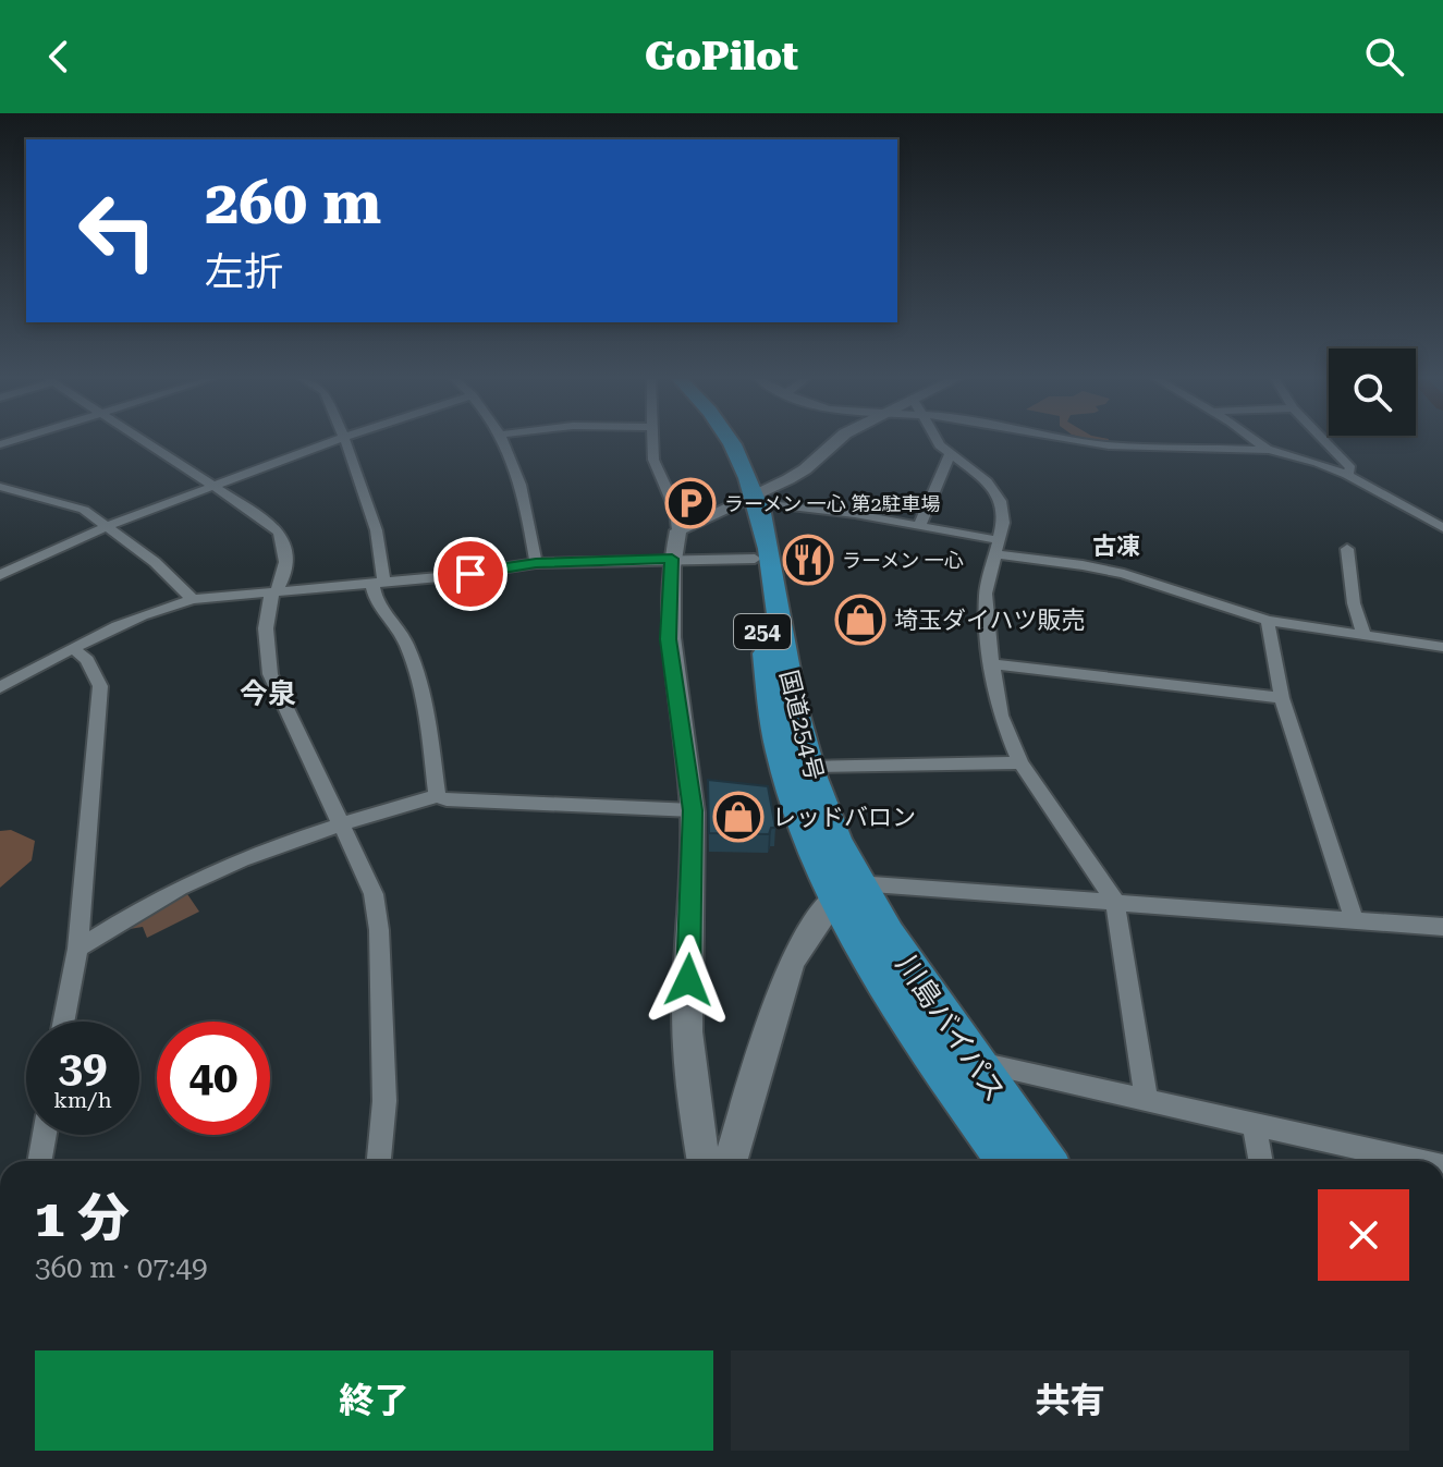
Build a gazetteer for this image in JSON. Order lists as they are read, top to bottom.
{
  "streets": {
    "highway": ["254", "国道254号", "川島バイパス"]
  },
  "crossings": [
    ["国道254号", "川島バイパス"]
  ],
  "districts": ["古凍", "今泉"],
  "places": {
    "parking": ["ラーメン 一心 第2駐車場"],
    "restaurant": ["ラーメン 一心"],
    "shop": ["埼玉ダイハツ販売", "レッドバロン"]
  },
  "page": {
    "header": "GoPilot",
    "turn": ["260 m", "左折"],
    "speed": "39 km/h",
    "limit": "40",
    "heading": ["1 分", "360 m · 07:49"],
    "buttons": ["終了", "共有"]
  }
}
